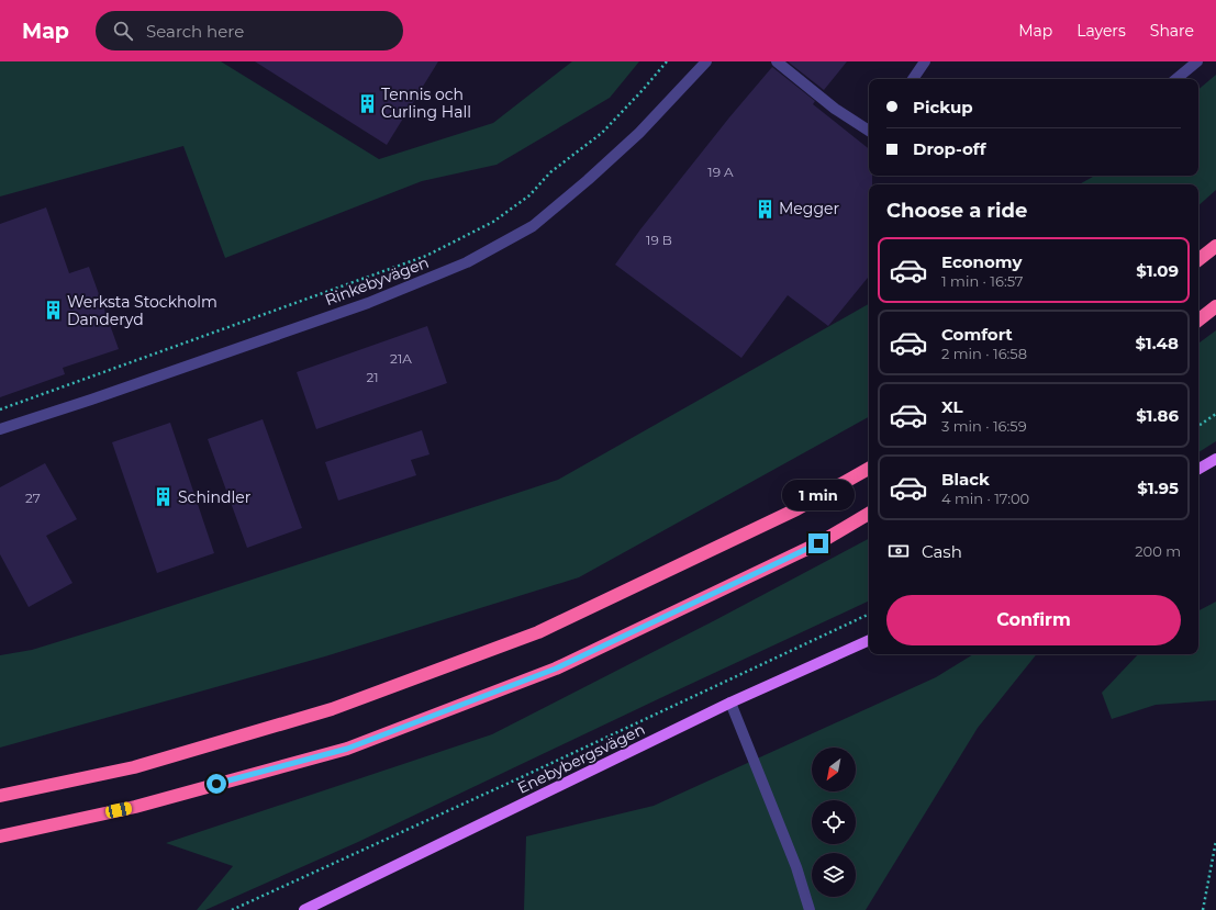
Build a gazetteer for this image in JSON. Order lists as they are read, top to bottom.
{
  "streets": {
    "main road": ["Enebybergsvägen"],
    "street": ["Rinkebyvägen"]
  },
  "places": {
    "building": [
      "Tennis och Curling Hall",
      "Megger",
      "Werksta Stockholm Danderyd",
      "Schindler"
    ]
  },
  "house_numbers": [
    "19 A",
    "19 B",
    "21A",
    "21",
    "27"
  ],
  "north": "bottom left",
  "page": {
    "header": "Map",
    "search": "Search here",
    "nav": ["Map", "Layers", "Share"],
    "banner": ["Pickup", "Drop-off"],
    "heading": "Choose a ride",
    "list": [
      {
        "name": "Economy",
        "note": "1 min · 16:57",
        "value": "$1.09"
      },
      {
        "name": "Comfort",
        "note": "2 min · 16:58",
        "value": "$1.48"
      },
      {
        "name": "XL",
        "note": "3 min · 16:59",
        "value": "$1.86"
      },
      {
        "name": "Black",
        "note": "4 min · 17:00",
        "value": "$1.95"
      }
    ],
    "bubble": "1 min",
    "pay": ["Cash", "200 m"],
    "buttons": "Confirm"
  }
}
